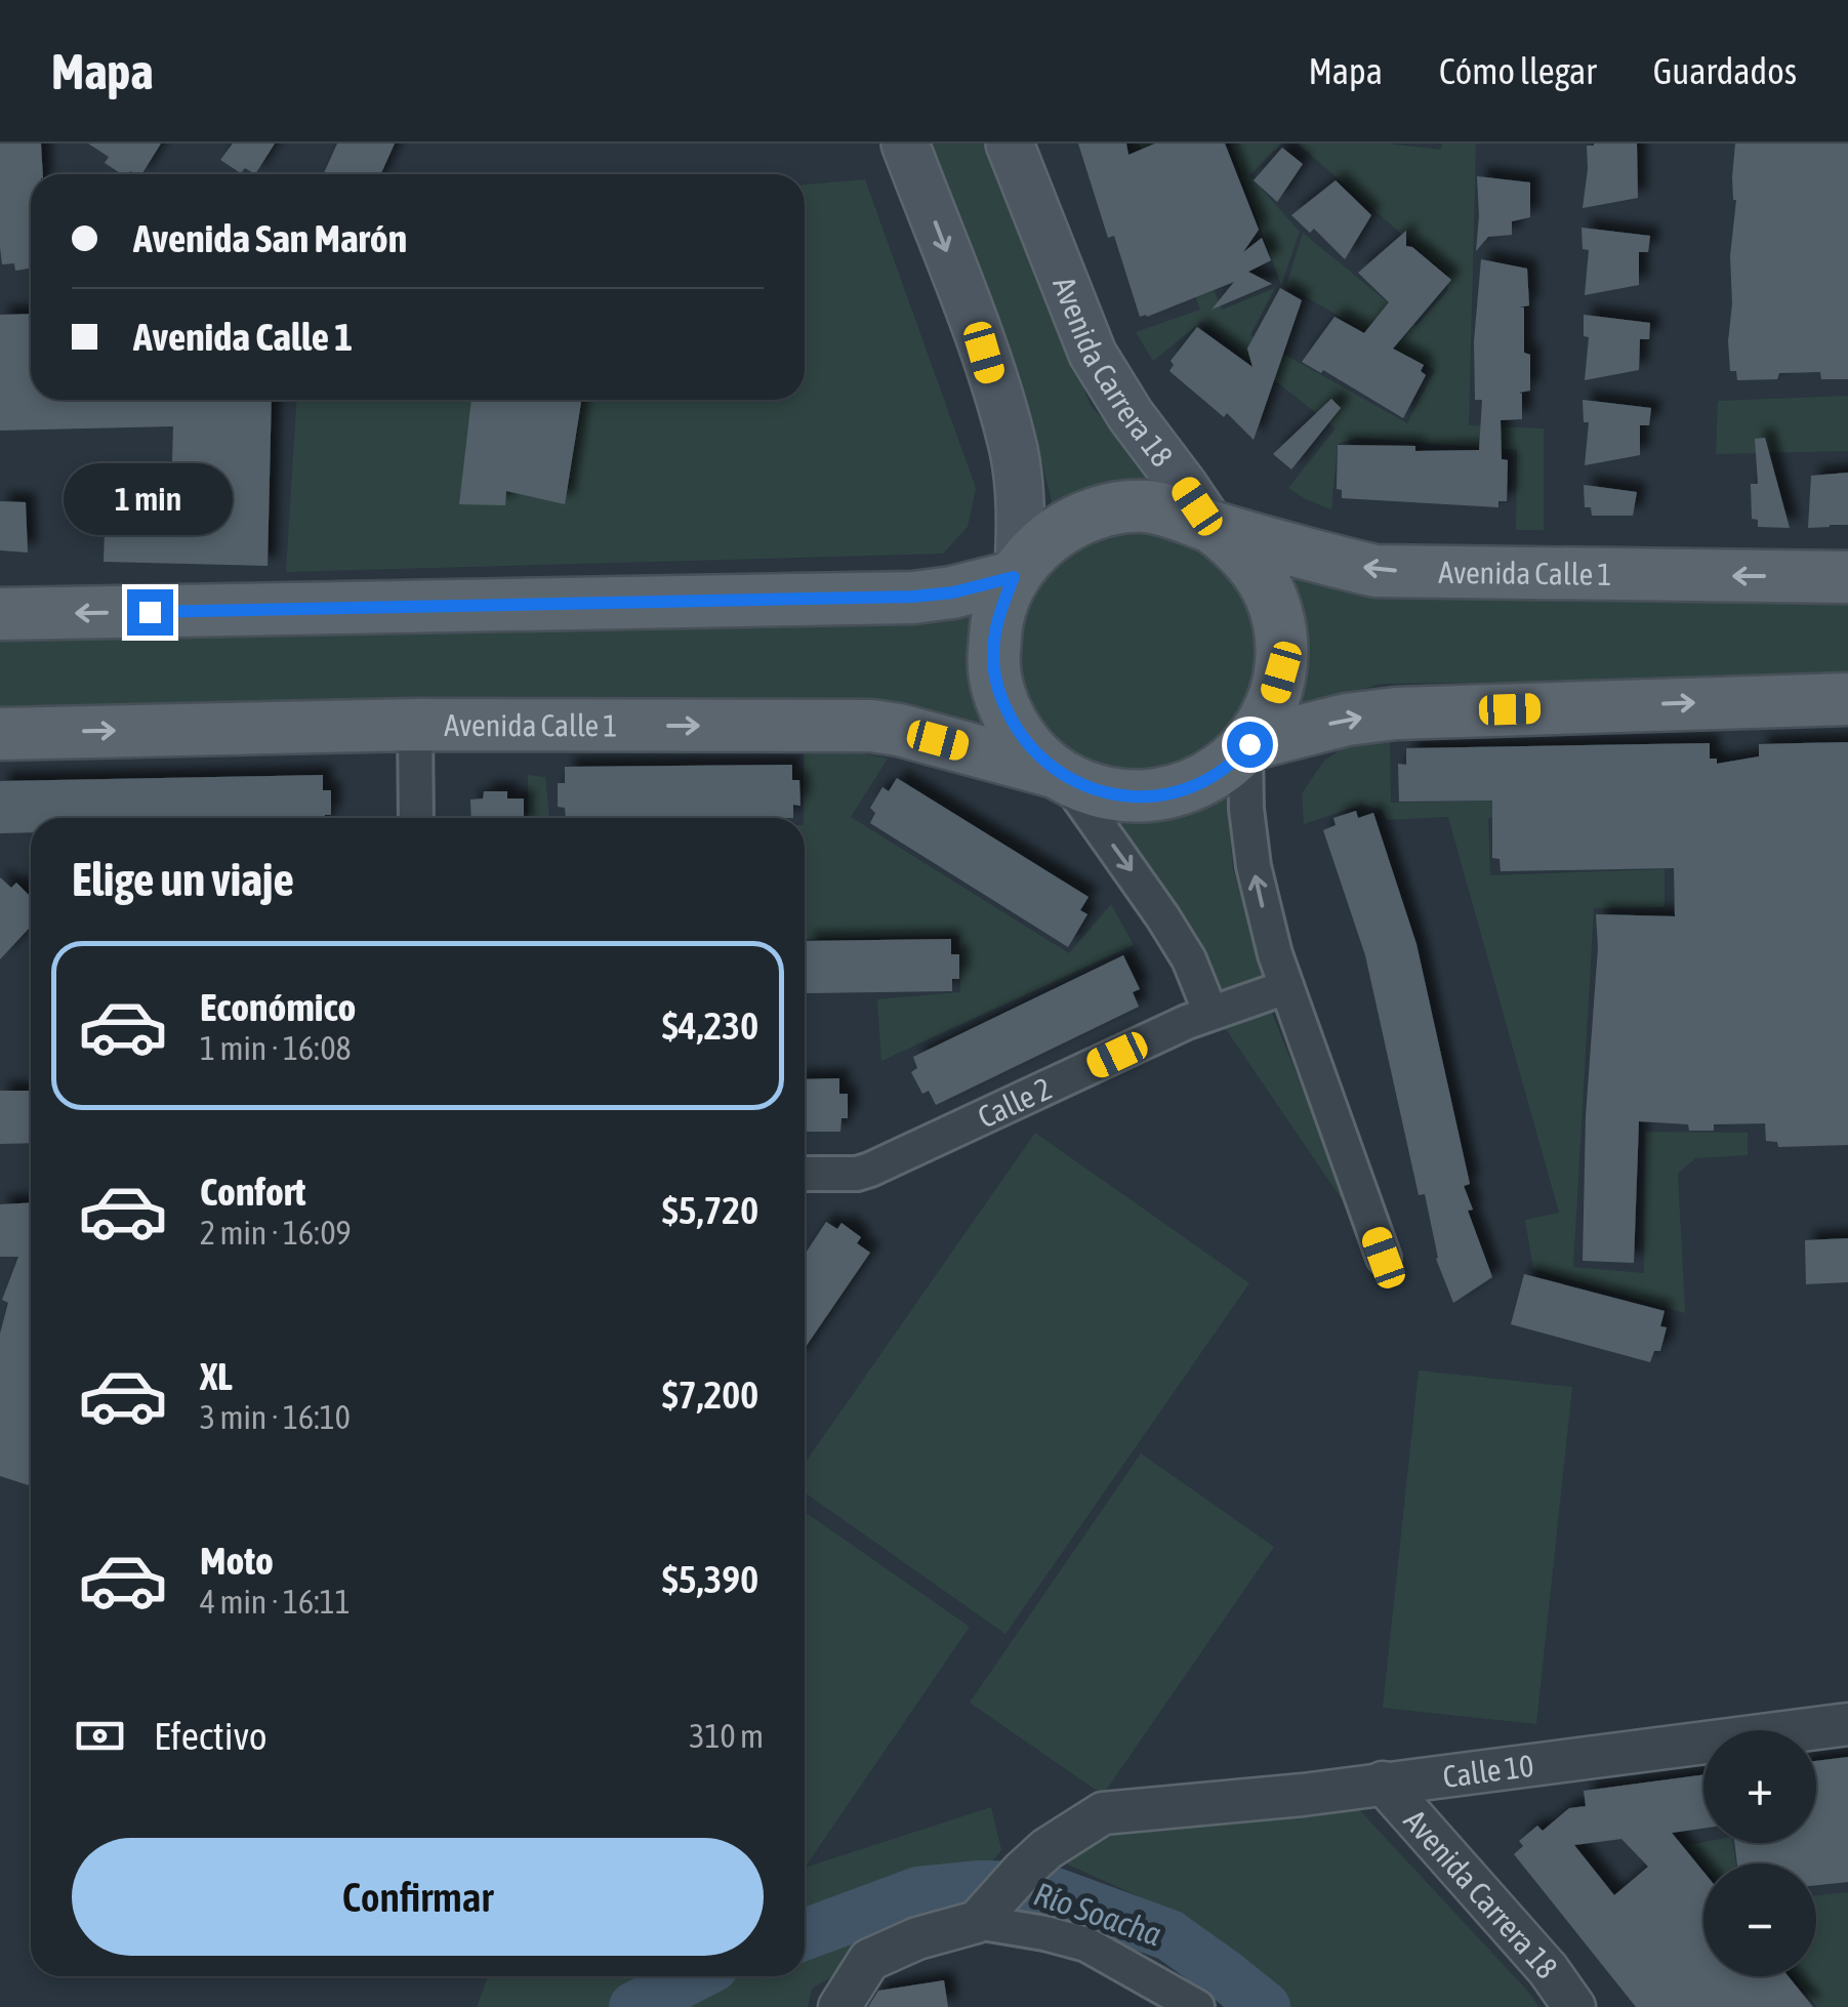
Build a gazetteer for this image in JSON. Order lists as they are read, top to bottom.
{
  "streets": {
    "main road": ["Avenida Carrera 18", "Avenida Calle 1"],
    "street": ["Calle 2", "Calle 10"]
  },
  "crossings": [
    ["Avenida Carrera 18", "Avenida Calle 1"],
    ["Avenida Carrera 18", "Calle 2"],
    ["Avenida Carrera 18", "Calle 10"]
  ],
  "water": ["Río Soacha"],
  "page": {
    "header": "Mapa",
    "nav": ["Mapa", "Cómo llegar", "Guardados"],
    "banner": ["Avenida San Marón", "Avenida Calle 1"],
    "bubble": "1 min",
    "heading": "Elige un viaje",
    "list": [
      {
        "name": "Económico",
        "note": "1 min · 16:08",
        "value": "$4,230"
      },
      {
        "name": "Confort",
        "note": "2 min · 16:09",
        "value": "$5,720"
      },
      {
        "name": "XL",
        "note": "3 min · 16:10",
        "value": "$7,200"
      },
      {
        "name": "Moto",
        "note": "4 min · 16:11",
        "value": "$5,390"
      }
    ],
    "pay": ["Efectivo", "310 m"],
    "map_buttons": ["+", "−"],
    "buttons": "Confirmar"
  }
}
